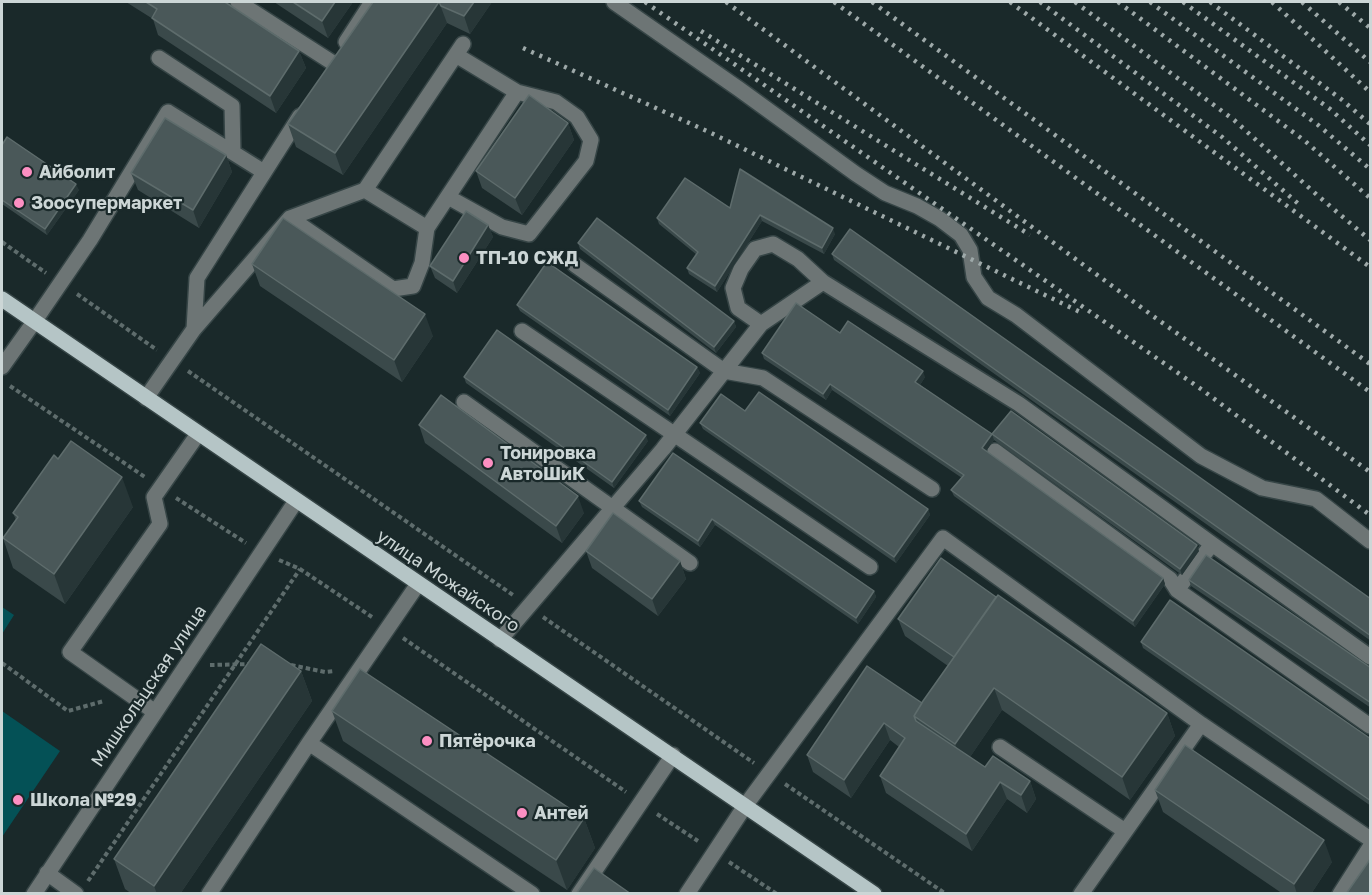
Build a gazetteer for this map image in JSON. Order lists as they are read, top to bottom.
{
  "streets": {
    "main road": ["улица Можайского"],
    "street": ["Мишкольцская улица"]
  },
  "crossings": [
    ["улица Можайского", "Мишкольцская улица"]
  ],
  "places": [
    "Айболит",
    "Зоосупермаркет",
    "ТП-10 СЖД",
    "Тонировка АвтоШиК",
    "Пятёрочка",
    "Школа №29",
    "Антей"
  ]
}
